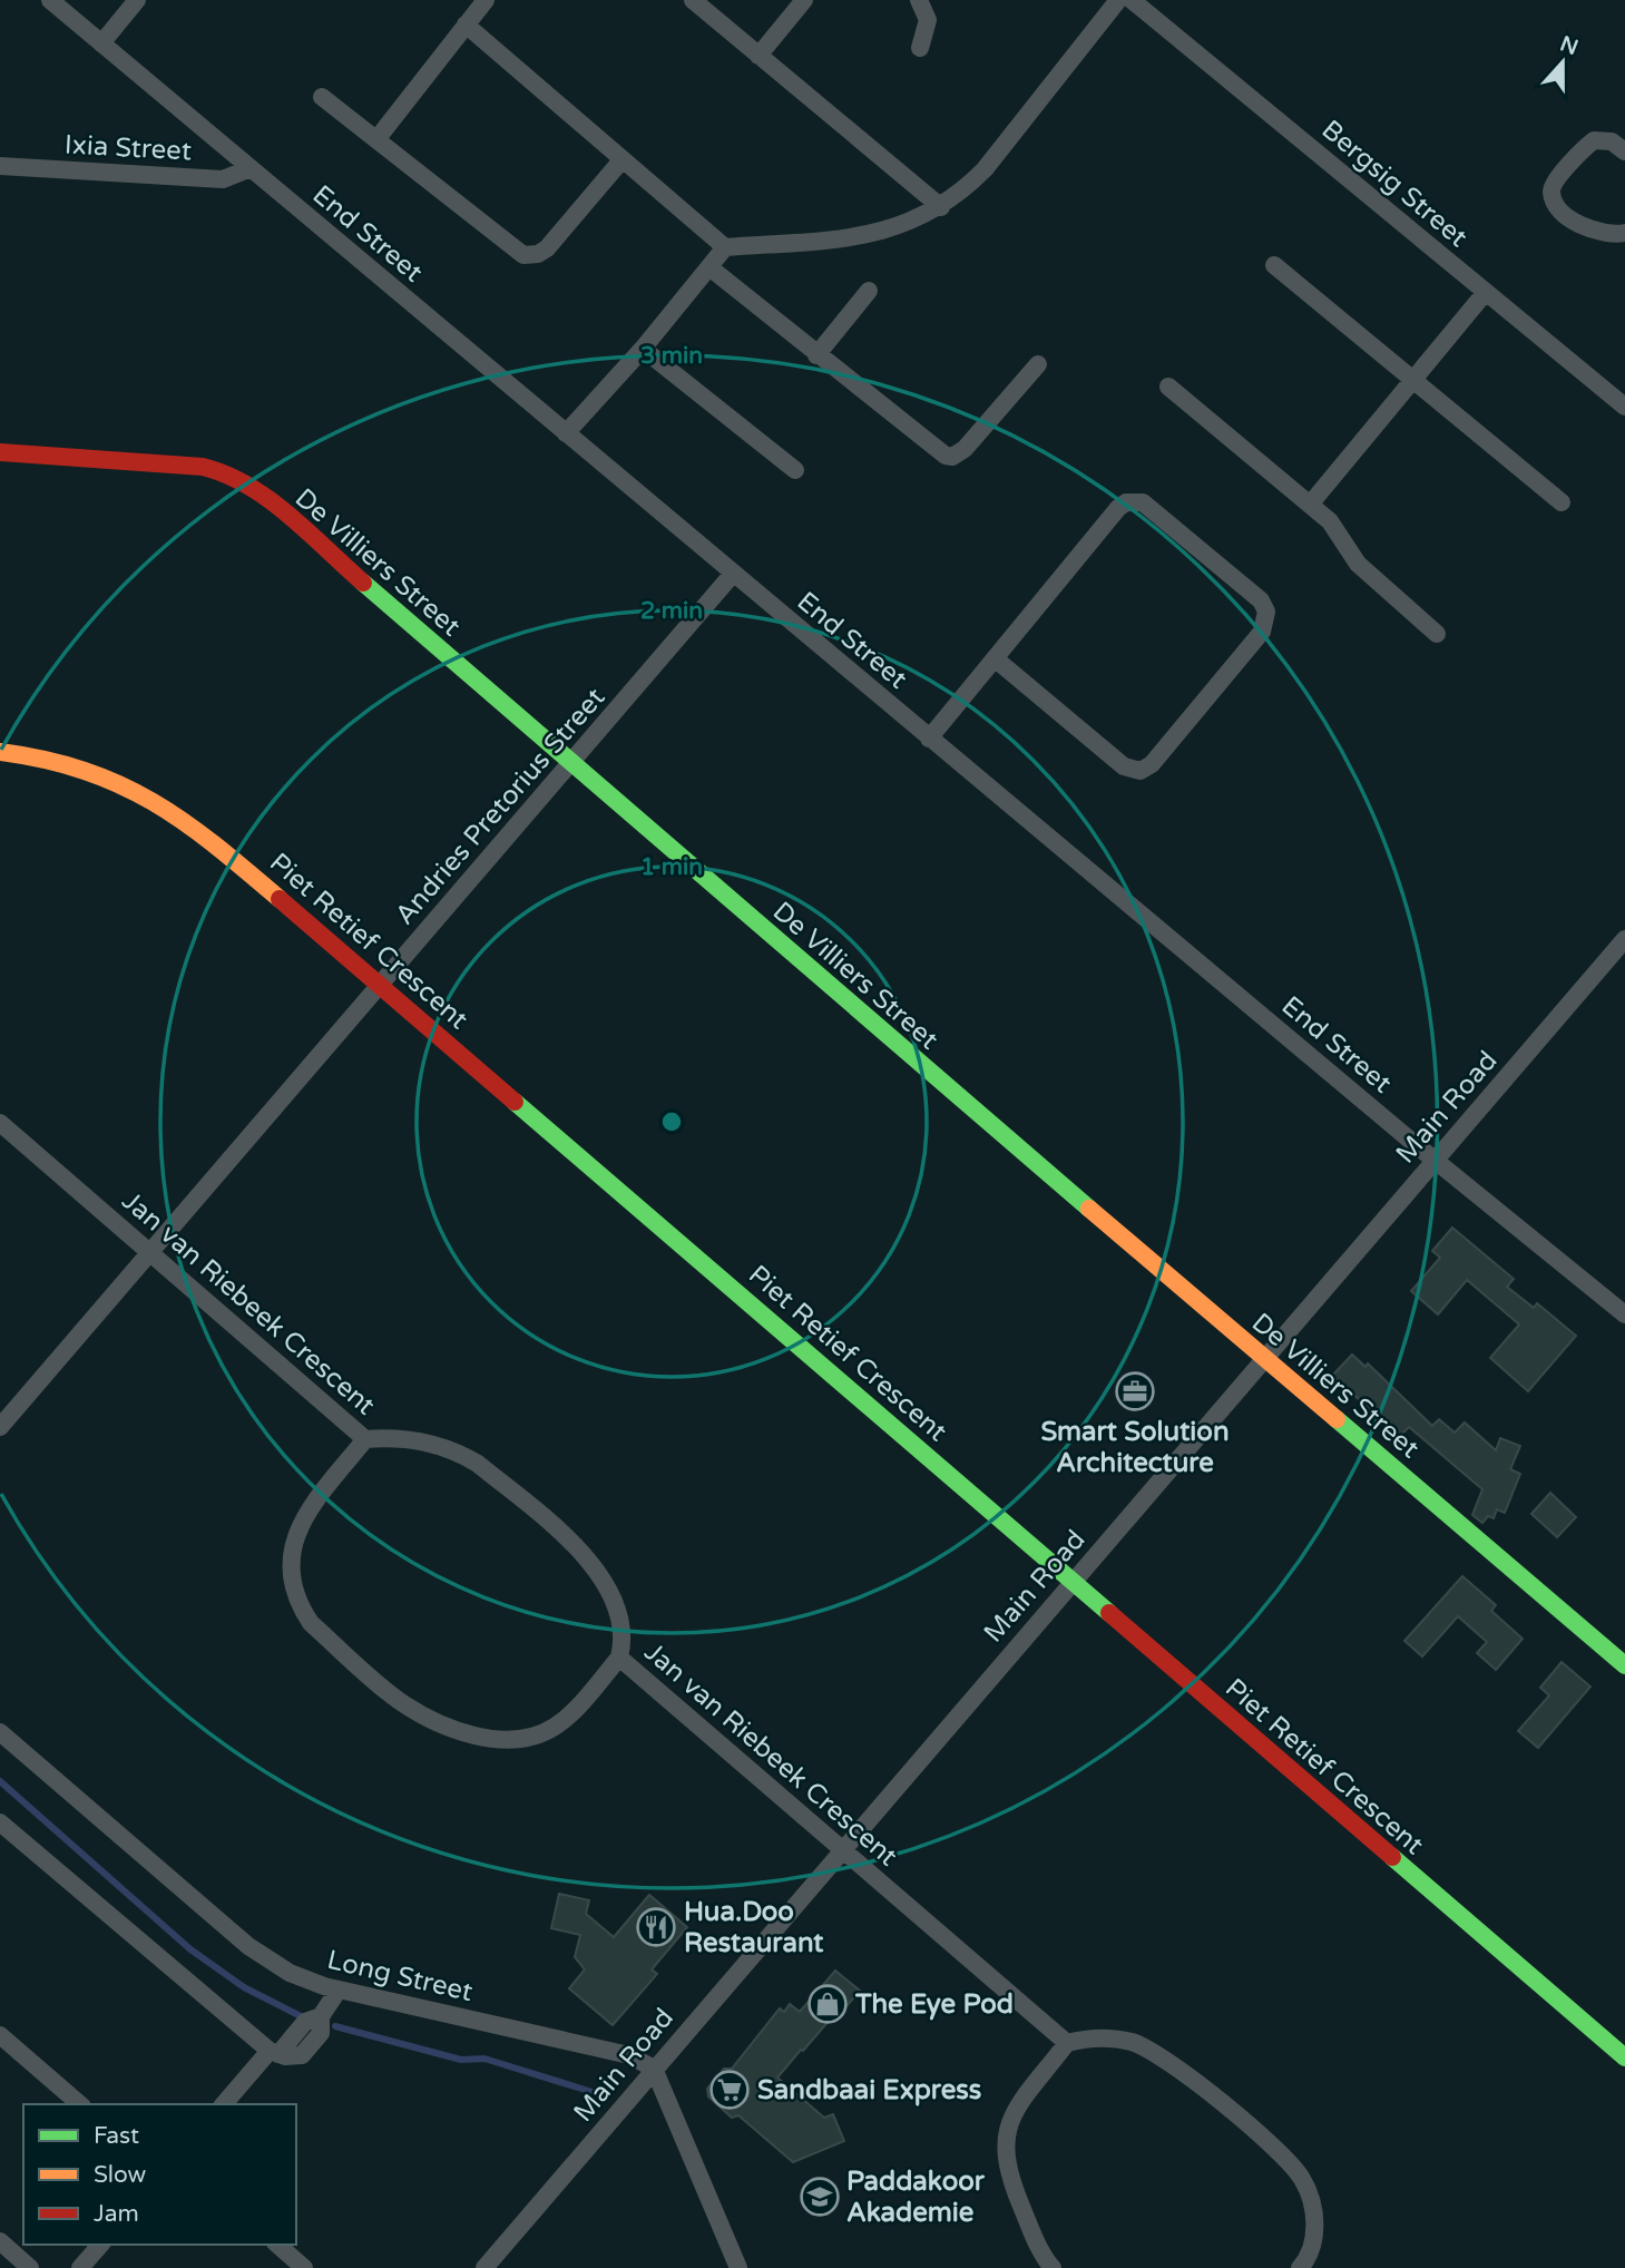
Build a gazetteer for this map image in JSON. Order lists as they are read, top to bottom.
{
  "streets": {
    "street": [
      "Ixia Street",
      "Bergsig Street",
      "End Street",
      "De Villiers Street",
      "Andries Pretorius Street",
      "Piet Retief Crescent",
      "Main Road",
      "Jan van Riebeek Crescent",
      "Long Street"
    ]
  },
  "crossings": [
    ["Ixia Street", "End Street"],
    ["End Street", "Andries Pretorius Street"],
    ["End Street", "Main Road"],
    ["De Villiers Street", "Andries Pretorius Street"],
    ["De Villiers Street", "Main Road"],
    ["Andries Pretorius Street", "Piet Retief Crescent"],
    ["Andries Pretorius Street", "Jan van Riebeek Crescent"],
    ["Piet Retief Crescent", "Main Road"],
    ["Main Road", "Jan van Riebeek Crescent"],
    ["Main Road", "Long Street"]
  ],
  "places": {
    "office": ["Smart Solution Architecture"],
    "restaurant": ["Hua.Doo Restaurant"],
    "shop": ["The Eye Pod"],
    "supermarket": ["Sandbaai Express"],
    "school or university": ["Paddakoor Akademie"]
  },
  "legend": ["Fast", "Slow", "Jam"],
  "north": "top",
  "rings": ["3 min", "2 min", "1 min"]
}
